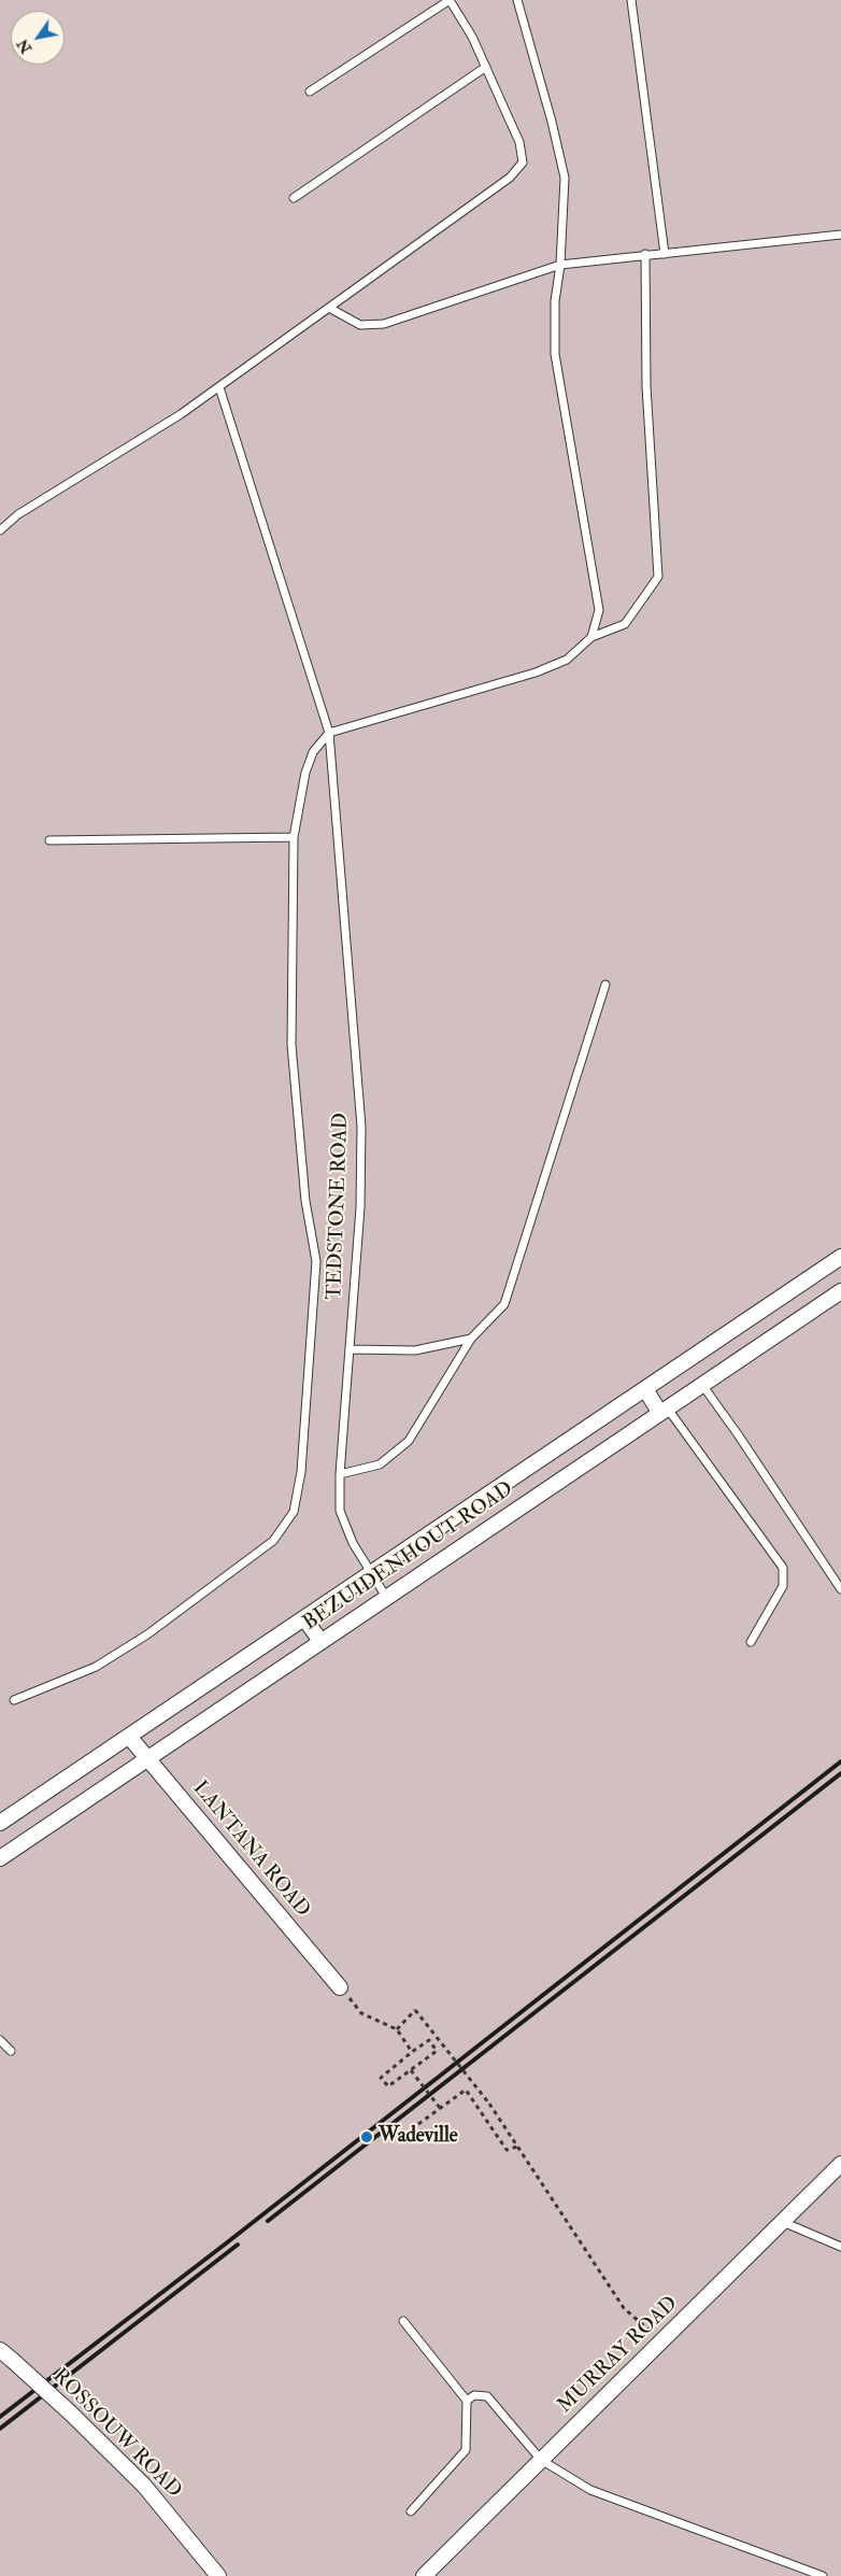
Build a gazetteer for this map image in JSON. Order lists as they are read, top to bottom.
{
  "streets": {
    "street": [
      "BEZUIDENHOUT ROAD",
      "LANTANA ROAD",
      "MURRAY ROAD",
      "ROSSOUW ROAD"
    ],
    "lane": ["TEDSTONE ROAD"]
  },
  "crossings": [
    ["TEDSTONE ROAD", "BEZUIDENHOUT ROAD"],
    ["BEZUIDENHOUT ROAD", "LANTANA ROAD"]
  ],
  "places": ["Wadeville"],
  "north": "bottom left"
}
